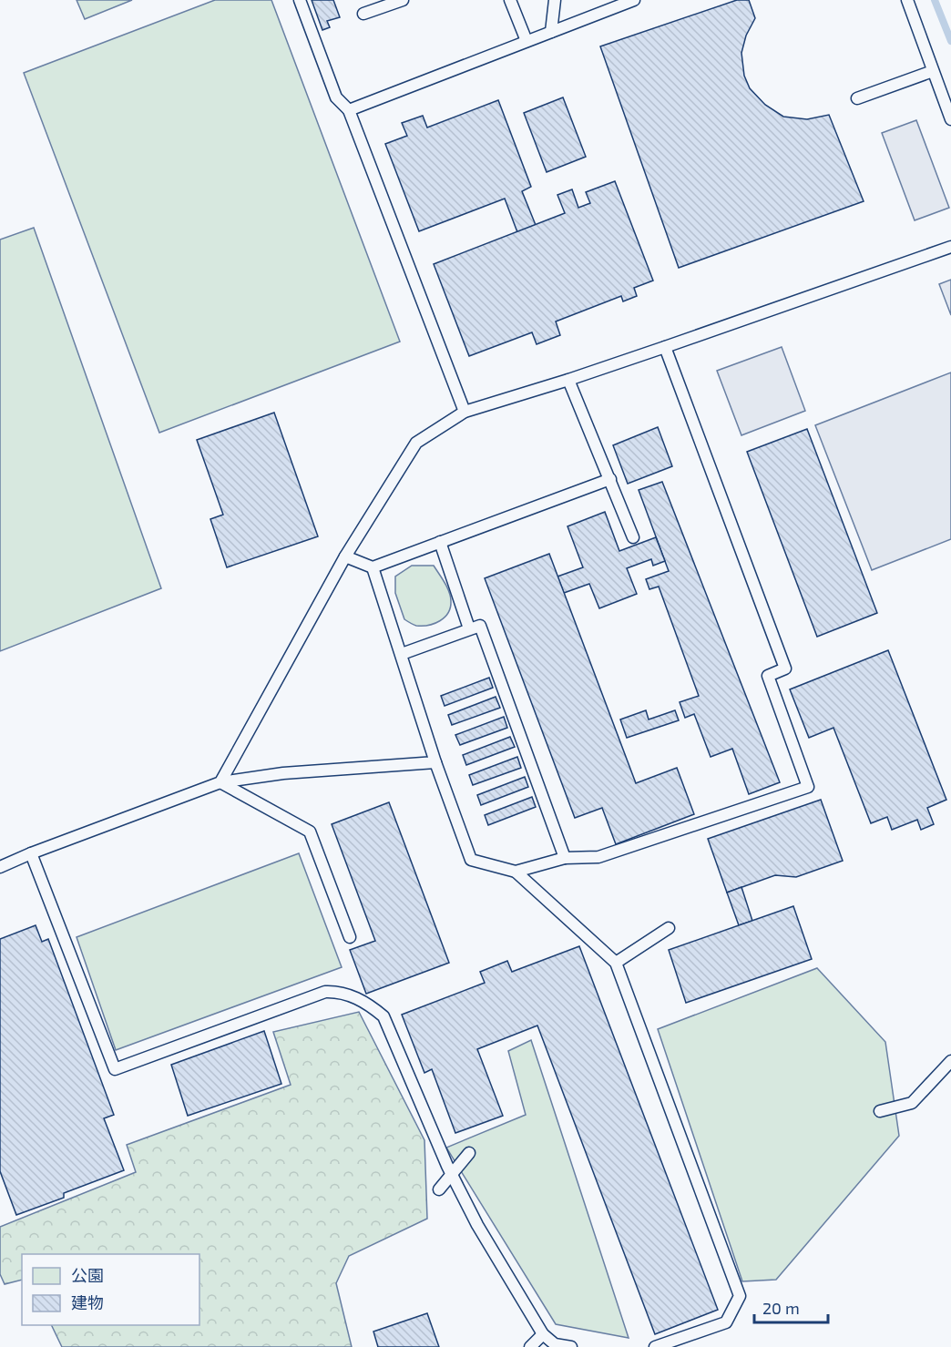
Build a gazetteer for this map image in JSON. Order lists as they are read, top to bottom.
{
  "legend": ["公園", "建物"],
  "scale_bar": "20 m"
}
